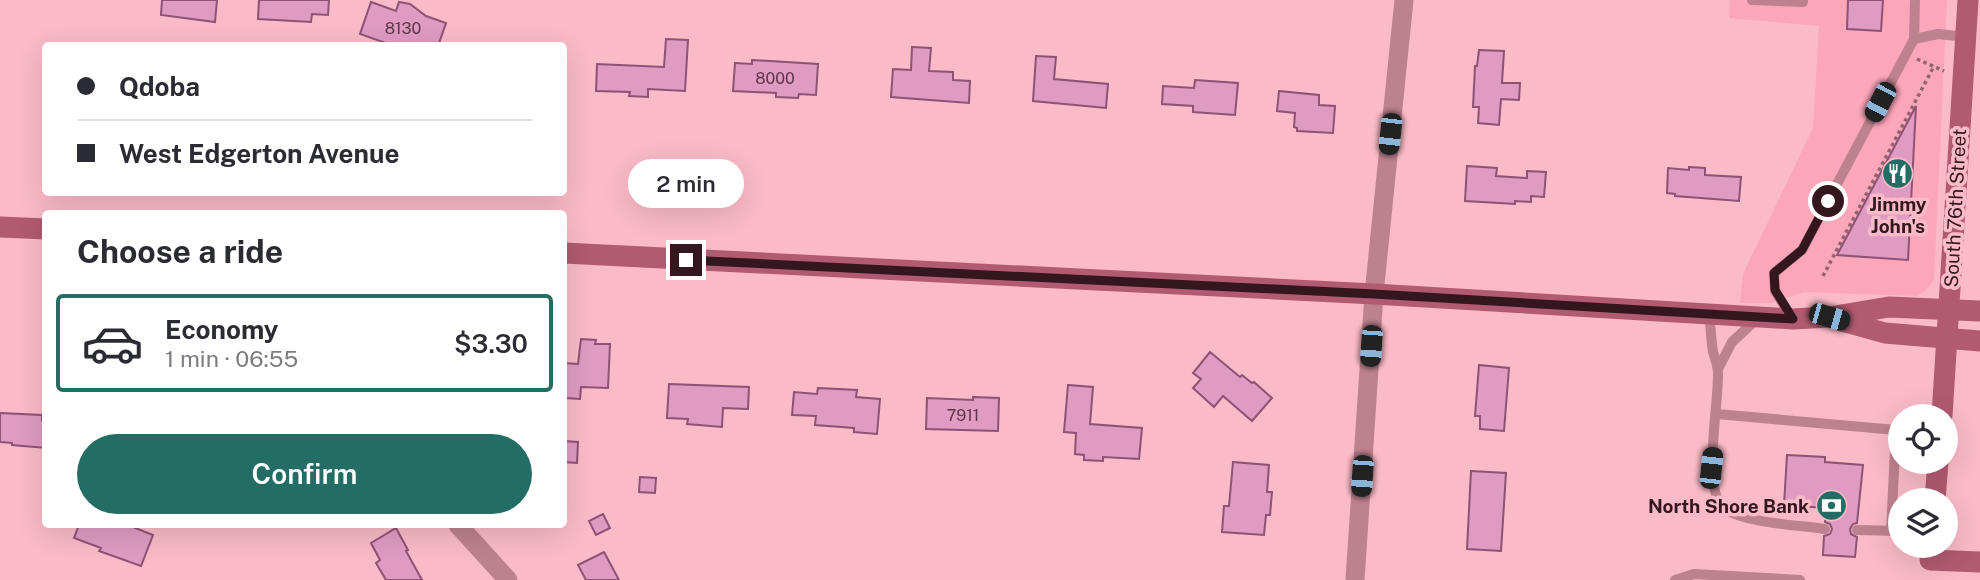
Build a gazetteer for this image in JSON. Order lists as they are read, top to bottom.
{
  "streets": {
    "street": ["South 76th Street"]
  },
  "places": {
    "restaurant": ["Jimmy John's"],
    "bank": ["North Shore Bank"]
  },
  "house_numbers": ["8130", "8000", "7911"],
  "page": {
    "banner": ["Qdoba", "West Edgerton Avenue"],
    "bubble": "2 min",
    "heading": "Choose a ride",
    "list": [
      {
        "name": "Economy",
        "note": "1 min · 06:55",
        "value": "$3.30"
      }
    ],
    "buttons": "Confirm"
  }
}
